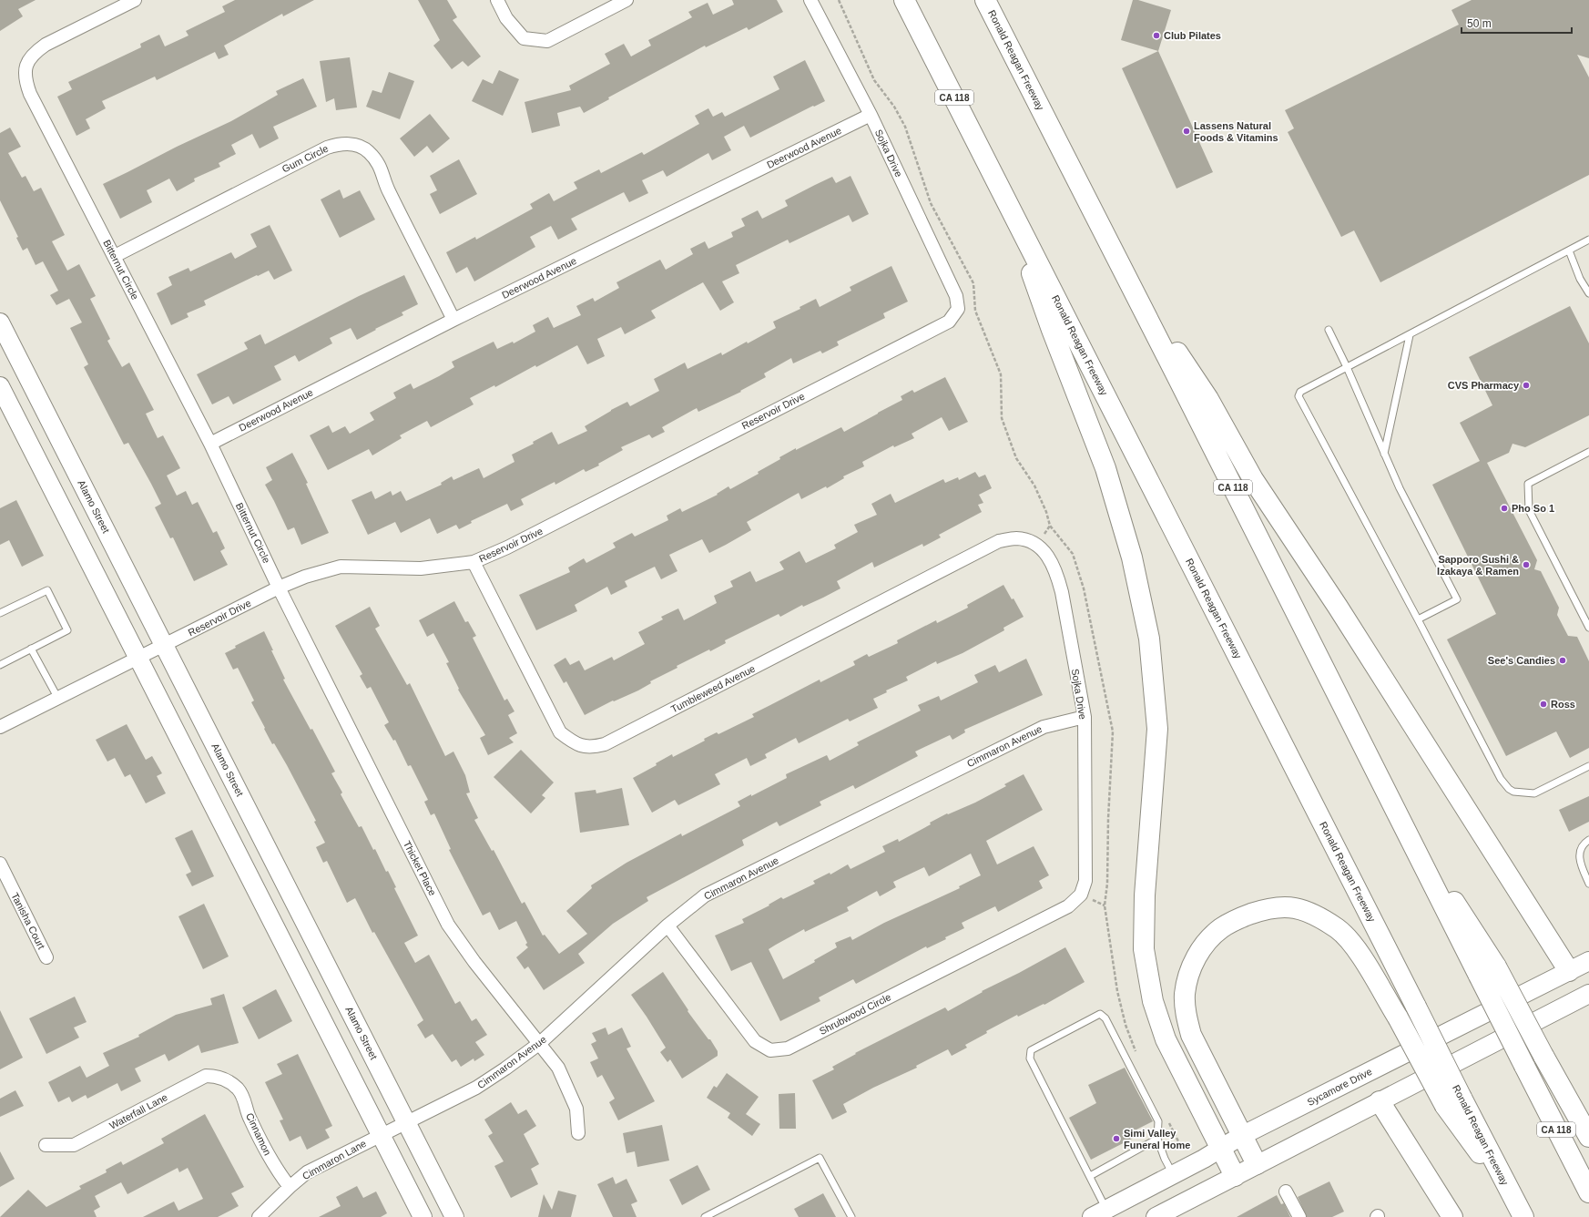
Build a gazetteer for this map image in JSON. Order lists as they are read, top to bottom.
{
  "streets": {
    "highway": ["Ronald Reagan Freeway", "CA 118"],
    "main road": ["Alamo Street", "Sycamore Drive"],
    "street": [
      "Deerwood Avenue",
      "Sojka Drive",
      "Gum Circle",
      "Bitternut Circle",
      "Reservoir Drive",
      "Tumbleweed Avenue",
      "Cimmaron Avenue",
      "Thicket Place",
      "Tanisha Court",
      "Shrubwood Circle",
      "Waterfall Lane",
      "Cinnamon",
      "Cimmaron Lane"
    ]
  },
  "crossings": [
    ["Deerwood Avenue", "Sojka Drive"],
    ["Deerwood Avenue", "Gum Circle"],
    ["Deerwood Avenue", "Bitternut Circle"],
    ["Sojka Drive", "Reservoir Drive"],
    ["Sojka Drive", "Tumbleweed Avenue"],
    ["Sojka Drive", "Cimmaron Avenue"],
    ["Sojka Drive", "Shrubwood Circle"],
    ["Gum Circle", "Bitternut Circle"],
    ["Bitternut Circle", "Reservoir Drive"],
    ["Bitternut Circle", "Thicket Place"],
    ["Reservoir Drive", "Alamo Street"],
    ["Reservoir Drive", "Tumbleweed Avenue"],
    ["Reservoir Drive", "Thicket Place"],
    ["Alamo Street", "Cimmaron Avenue"],
    ["Cimmaron Avenue", "Thicket Place"],
    ["Cimmaron Avenue", "Shrubwood Circle"],
    ["Cimmaron Avenue", "Cimmaron Lane"],
    ["Waterfall Lane", "Cinnamon"],
    ["Cinnamon", "Cimmaron Lane"]
  ],
  "places": [
    "Club Pilates",
    "Lassens Natural Foods & Vitamins",
    "CVS Pharmacy",
    "Pho So 1",
    "Sapporo Sushi & Izakaya & Ramen",
    "See's Candies",
    "Ross",
    "Simi Valley Funeral Home"
  ],
  "scale_bar": "50 m"
}
